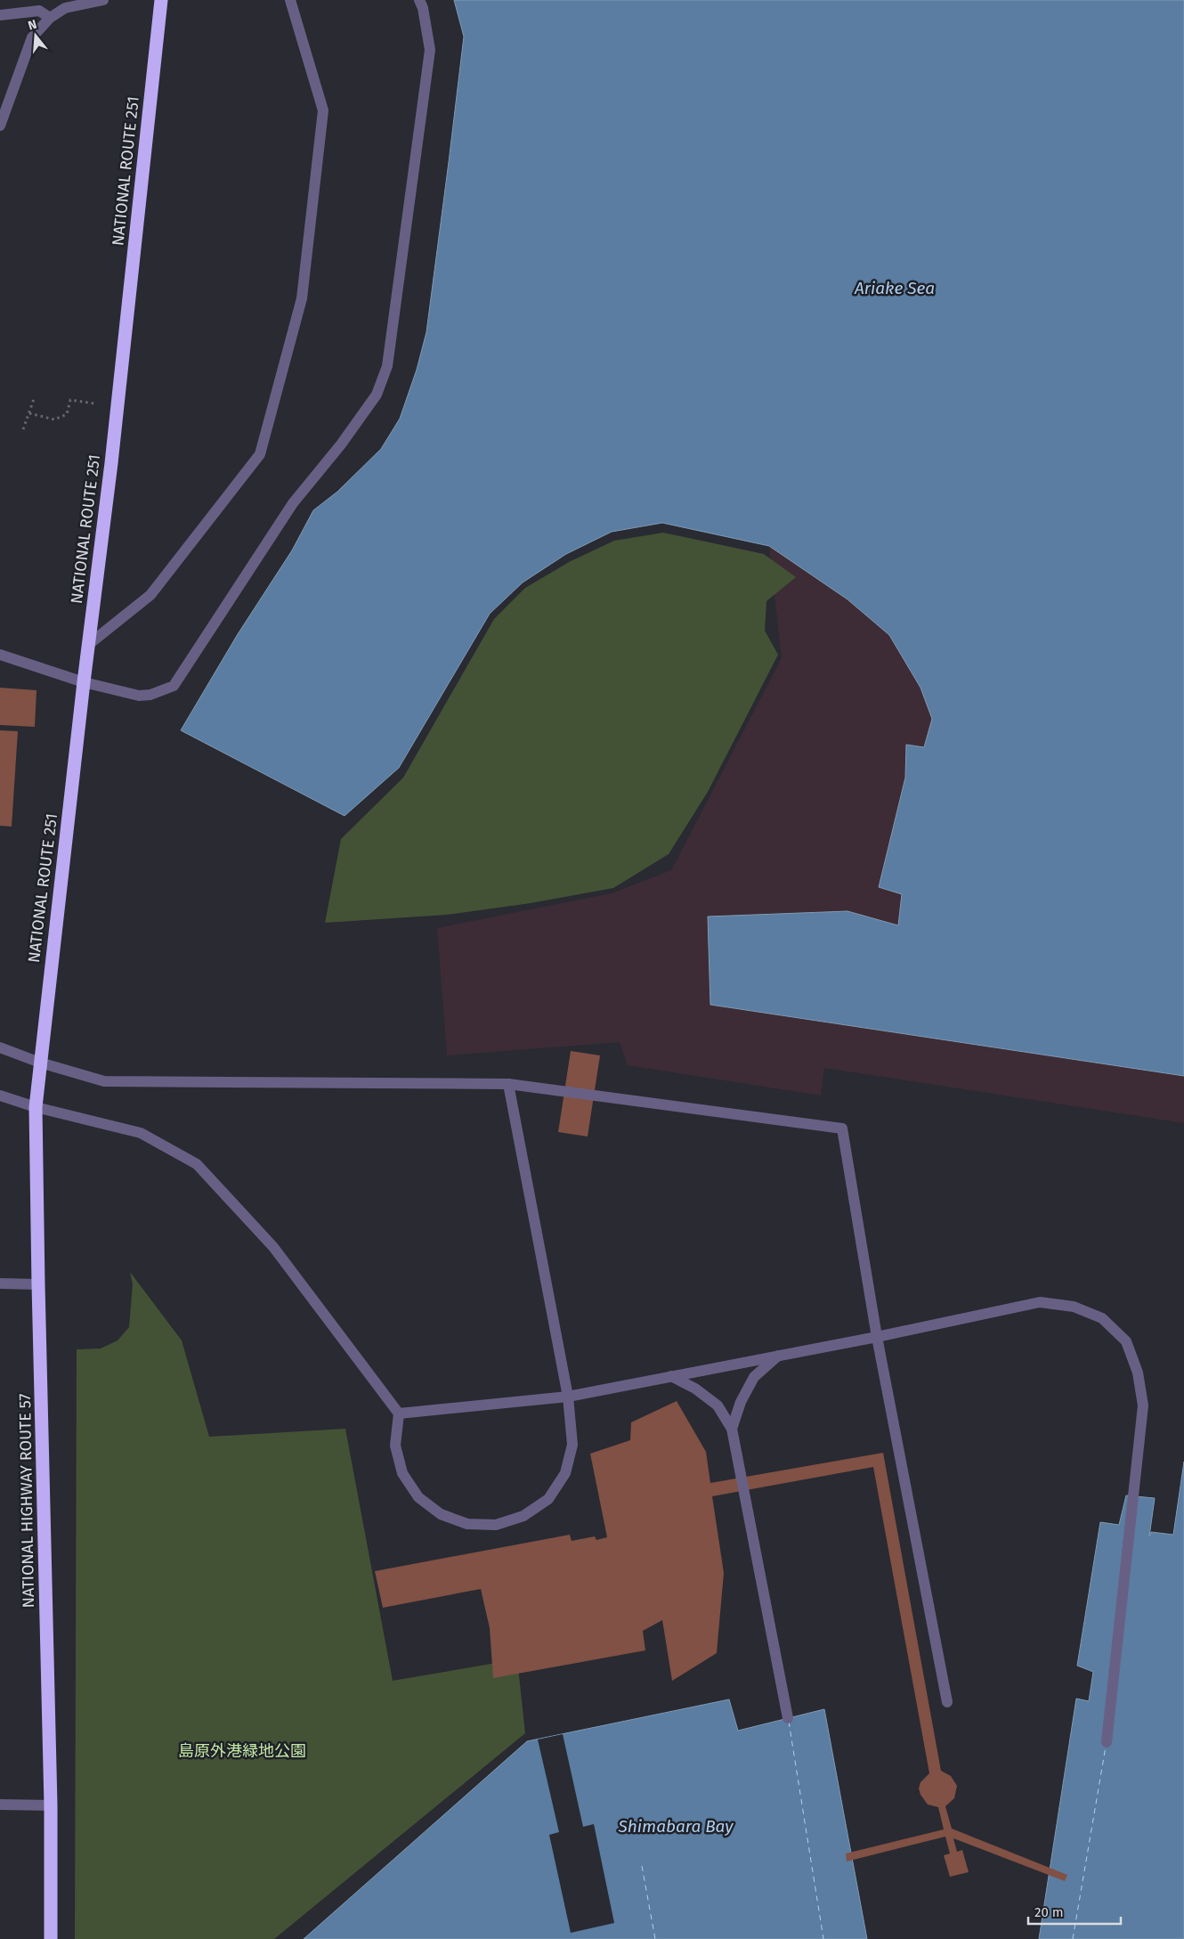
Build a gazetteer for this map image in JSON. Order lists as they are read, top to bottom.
{
  "streets": {
    "highway": ["NATIONAL ROUTE 251", "NATIONAL HIGHWAY ROUTE 57"]
  },
  "crossings": [
    ["NATIONAL ROUTE 251", "NATIONAL HIGHWAY ROUTE 57"]
  ],
  "water": ["Ariake Sea", "Shimabara Bay"],
  "parks": ["島原外港緑地公園"],
  "scale_bar": "20 m",
  "north": "top"
}
